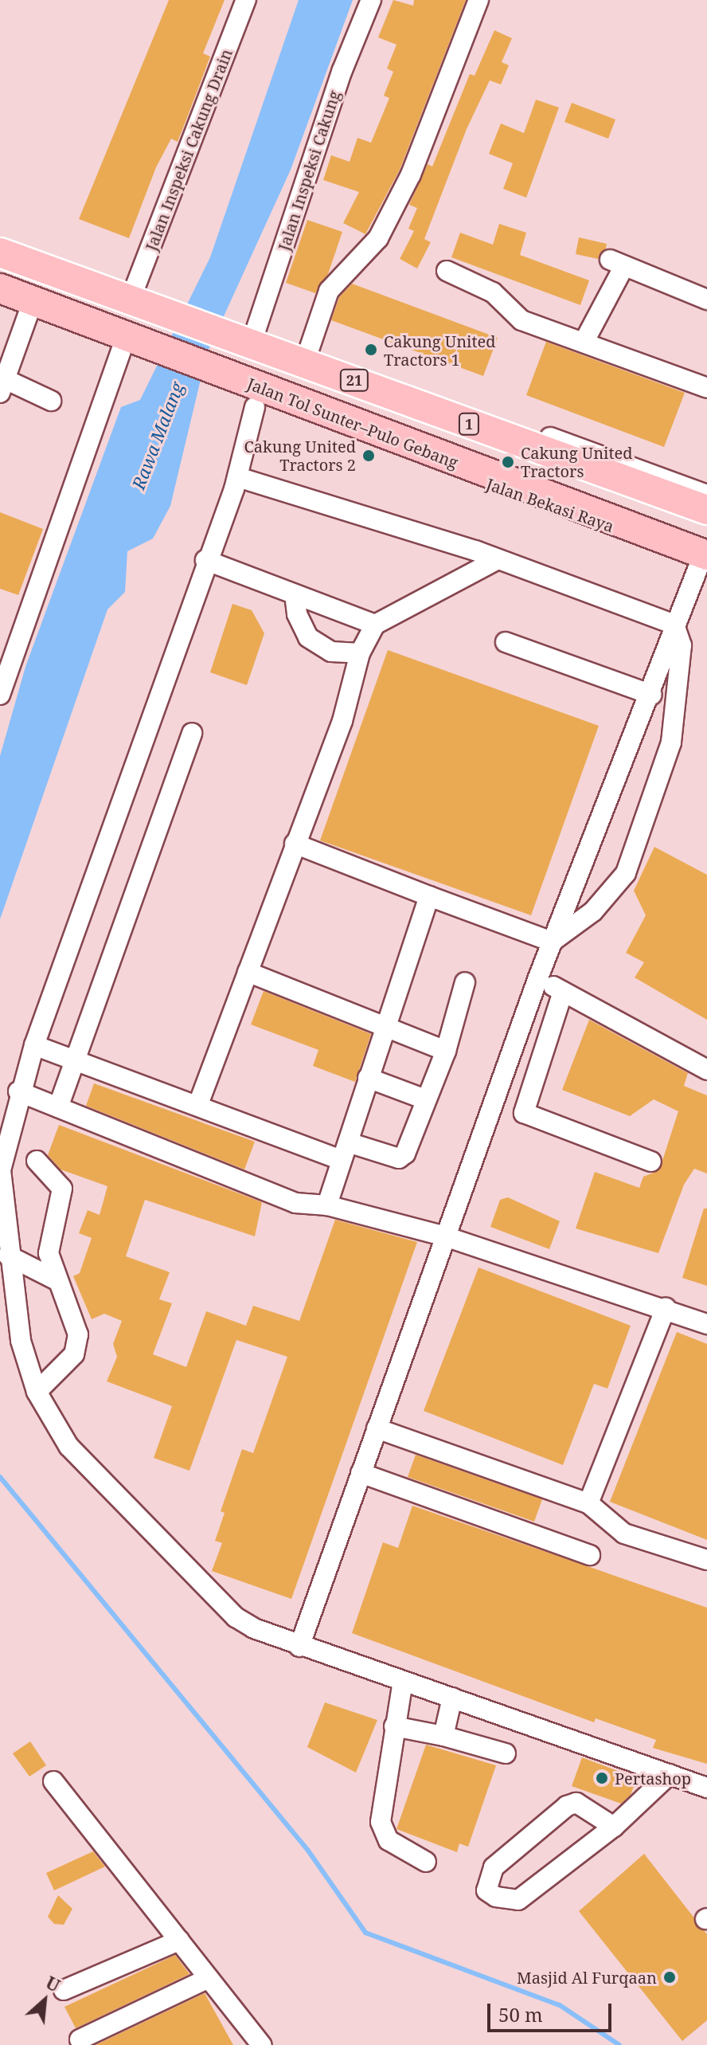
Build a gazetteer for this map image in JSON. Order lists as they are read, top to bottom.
{
  "streets": {
    "highway": [
      "21",
      "Jalan Tol Sunter–Pulo Gebang",
      "1",
      "Jalan Bekasi Raya"
    ],
    "street": ["Jalan Inspeksi Cakung Drain", "Jalan Inspeksi Cakung"]
  },
  "crossings": [
    ["Jalan Inspeksi Cakung Drain", "1"],
    ["Jalan Inspeksi Cakung", "1"],
    ["21", "1"],
    ["Jalan Tol Sunter–Pulo Gebang", "Jalan Bekasi Raya"]
  ],
  "water": ["Rawa Malang"],
  "places": [
    "Cakung United Tractors 1",
    "Cakung United Tractors 2",
    "Cakung United Tractors",
    "Pertashop",
    "Masjid Al Furqaan"
  ],
  "scale_bar": "50 m",
  "north": "top right"
}
